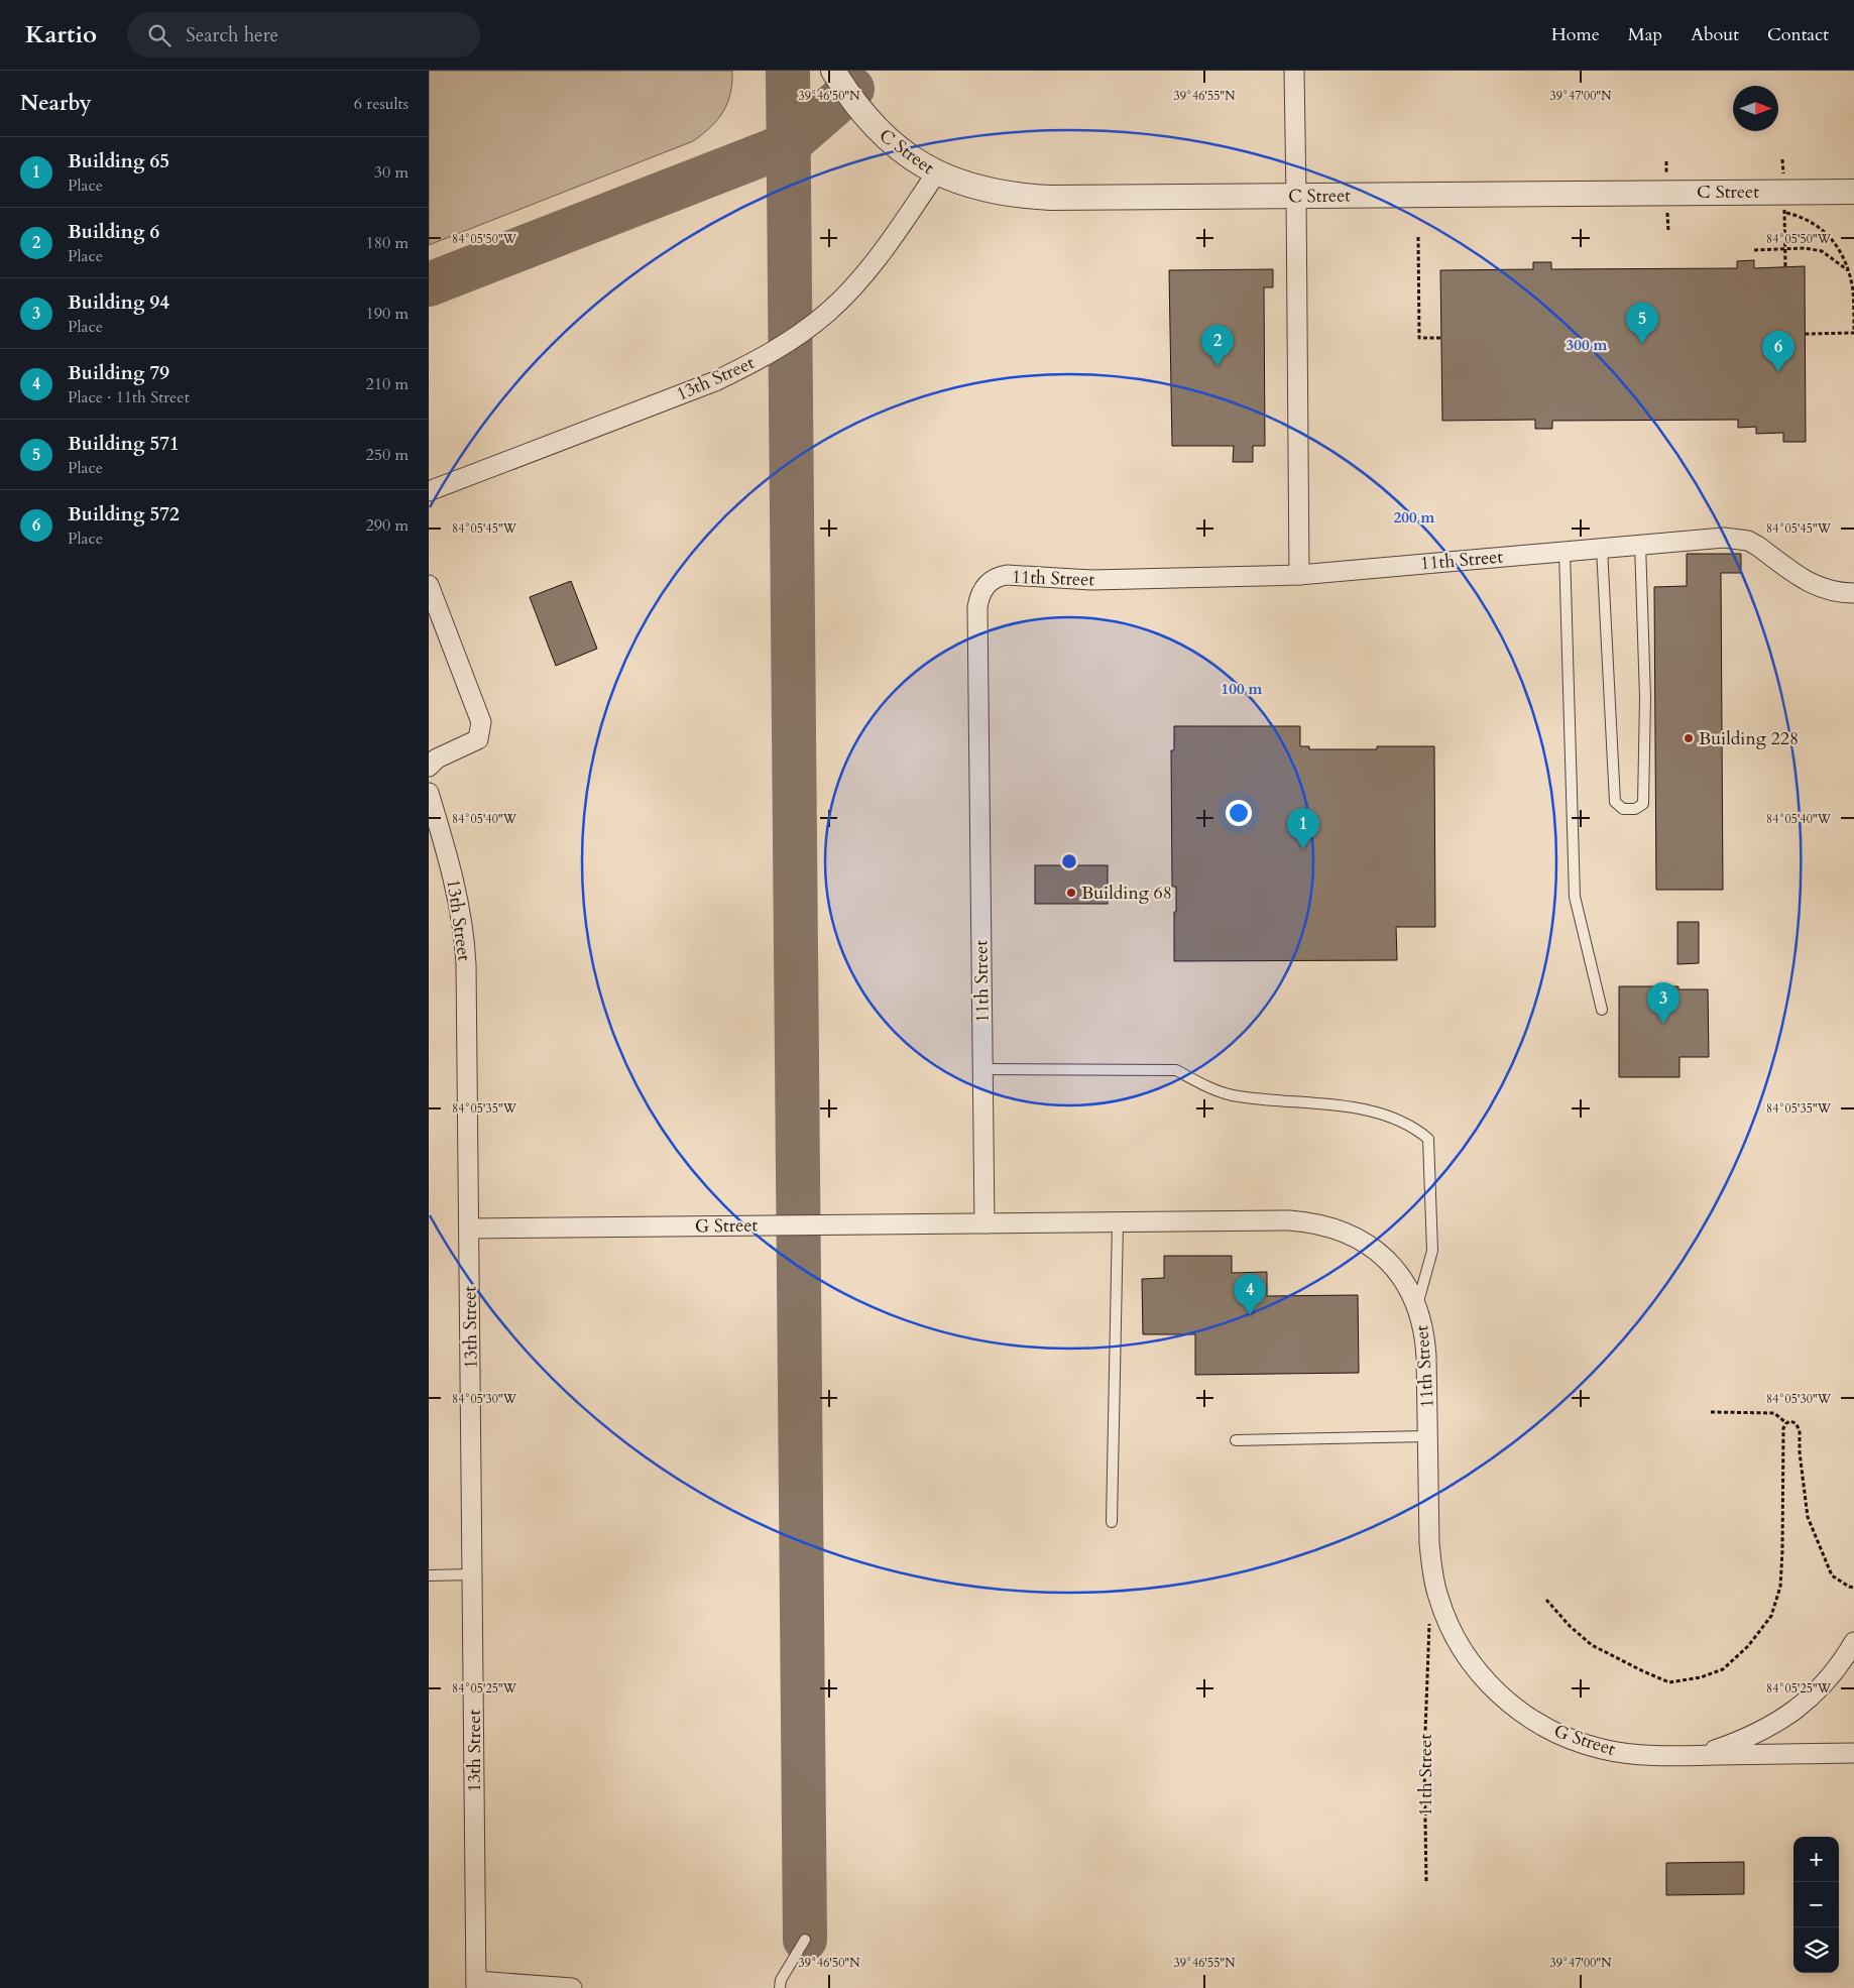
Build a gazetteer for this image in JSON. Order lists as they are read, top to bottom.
{
  "streets": {
    "street": [
      "C Street",
      "13th Street",
      "11th Street",
      "G Street"
    ]
  },
  "crossings": [
    ["C Street", "13th Street"],
    ["13th Street", "G Street"],
    ["11th Street", "G Street"]
  ],
  "places": ["Building 228", "Building 68"],
  "north": "right",
  "page": {
    "header": "Kartio",
    "search": "Search here",
    "nav": [
      "Home",
      "Map",
      "About",
      "Contact"
    ],
    "heading": ["Nearby", "6 results"],
    "list": [
      {
        "mark": "1",
        "name": "Building 65",
        "note": "Place",
        "value": "30 m"
      },
      {
        "mark": "2",
        "name": "Building 6",
        "note": "Place",
        "value": "180 m"
      },
      {
        "mark": "3",
        "name": "Building 94",
        "note": "Place",
        "value": "190 m"
      },
      {
        "mark": "4",
        "name": "Building 79",
        "note": "Place · 11th Street",
        "value": "210 m"
      },
      {
        "mark": "5",
        "name": "Building 571",
        "note": "Place",
        "value": "250 m"
      },
      {
        "mark": "6",
        "name": "Building 572",
        "note": "Place",
        "value": "290 m"
      }
    ],
    "pins": [
      "5",
      "2",
      "6",
      "1",
      "3",
      "4"
    ],
    "map_buttons": ["+", "−"]
  },
  "coordinates": [
    "39°46'50\"N",
    "39°46'55\"N",
    "39°47'00\"N",
    "84°05'50\"W",
    "84°05'45\"W",
    "84°05'40\"W",
    "84°05'35\"W",
    "84°05'30\"W",
    "84°05'25\"W"
  ],
  "rings": ["300 m", "200 m", "100 m"]
}
